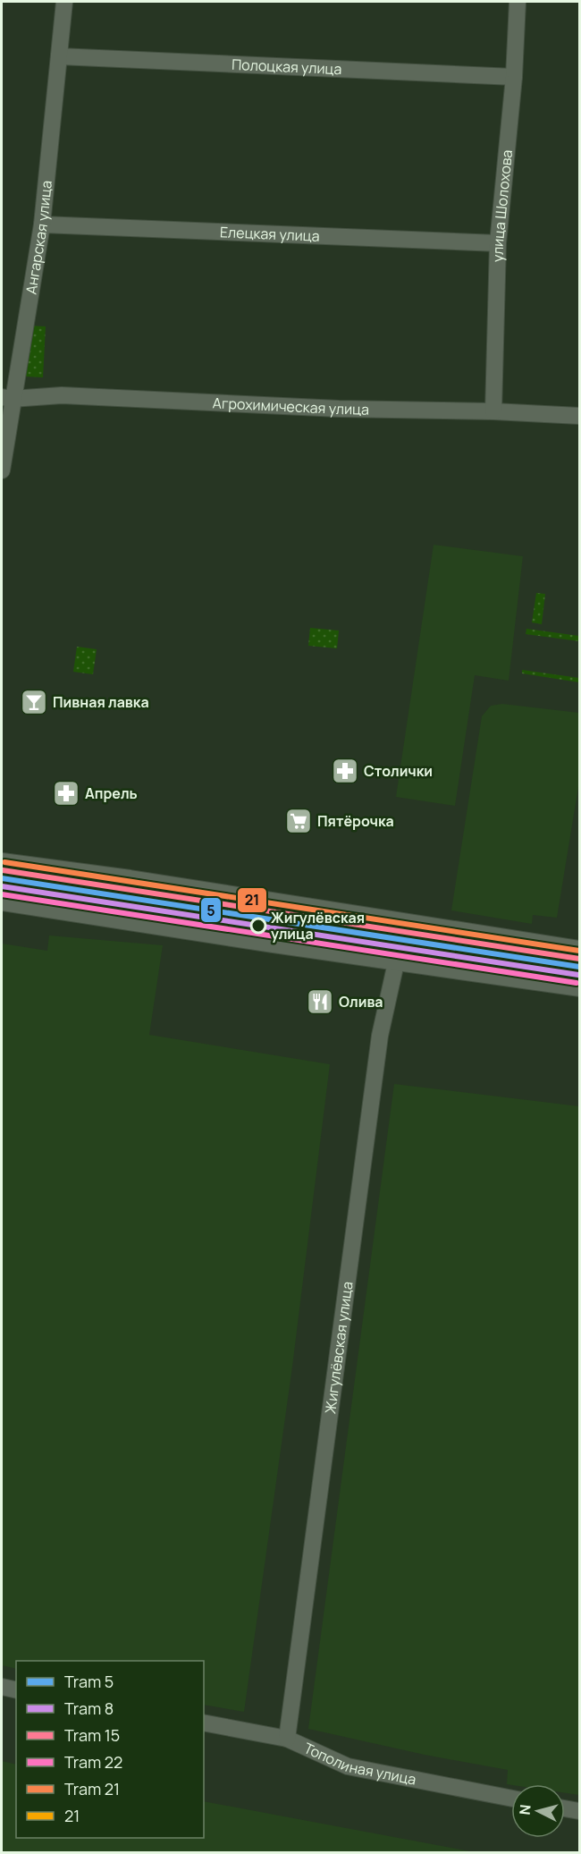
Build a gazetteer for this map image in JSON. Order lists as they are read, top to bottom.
{
  "streets": {
    "street": [
      "Полоцкая улица",
      "улица Шолохова",
      "Елецкая улица",
      "Ангарская улица",
      "Агрохимическая улица",
      "Жигулёвская улица",
      "Тополиная улица"
    ]
  },
  "crossings": [
    ["Полоцкая улица", "улица Шолохова"],
    ["Полоцкая улица", "Ангарская улица"],
    ["улица Шолохова", "Елецкая улица"],
    ["улица Шолохова", "Агрохимическая улица"],
    ["Елецкая улица", "Ангарская улица"],
    ["Ангарская улица", "Агрохимическая улица"],
    ["Жигулёвская улица", "Тополиная улица"]
  ],
  "places": {
    "bar": ["Пивная лавка"],
    "pharmacy": ["Столички", "Апрель"],
    "supermarket": ["Пятёрочка"],
    "other": ["Жигулёвская улица"],
    "restaurant": ["Олива"]
  },
  "lines": [
    "tram line 21",
    "transit line 21",
    "tram line 15",
    "tram line 5",
    "tram line 8",
    "tram line 22"
  ],
  "legend": [
    "Tram 5",
    "Tram 8",
    "Tram 15",
    "Tram 22",
    "Tram 21",
    "21"
  ],
  "north": "left"
}
